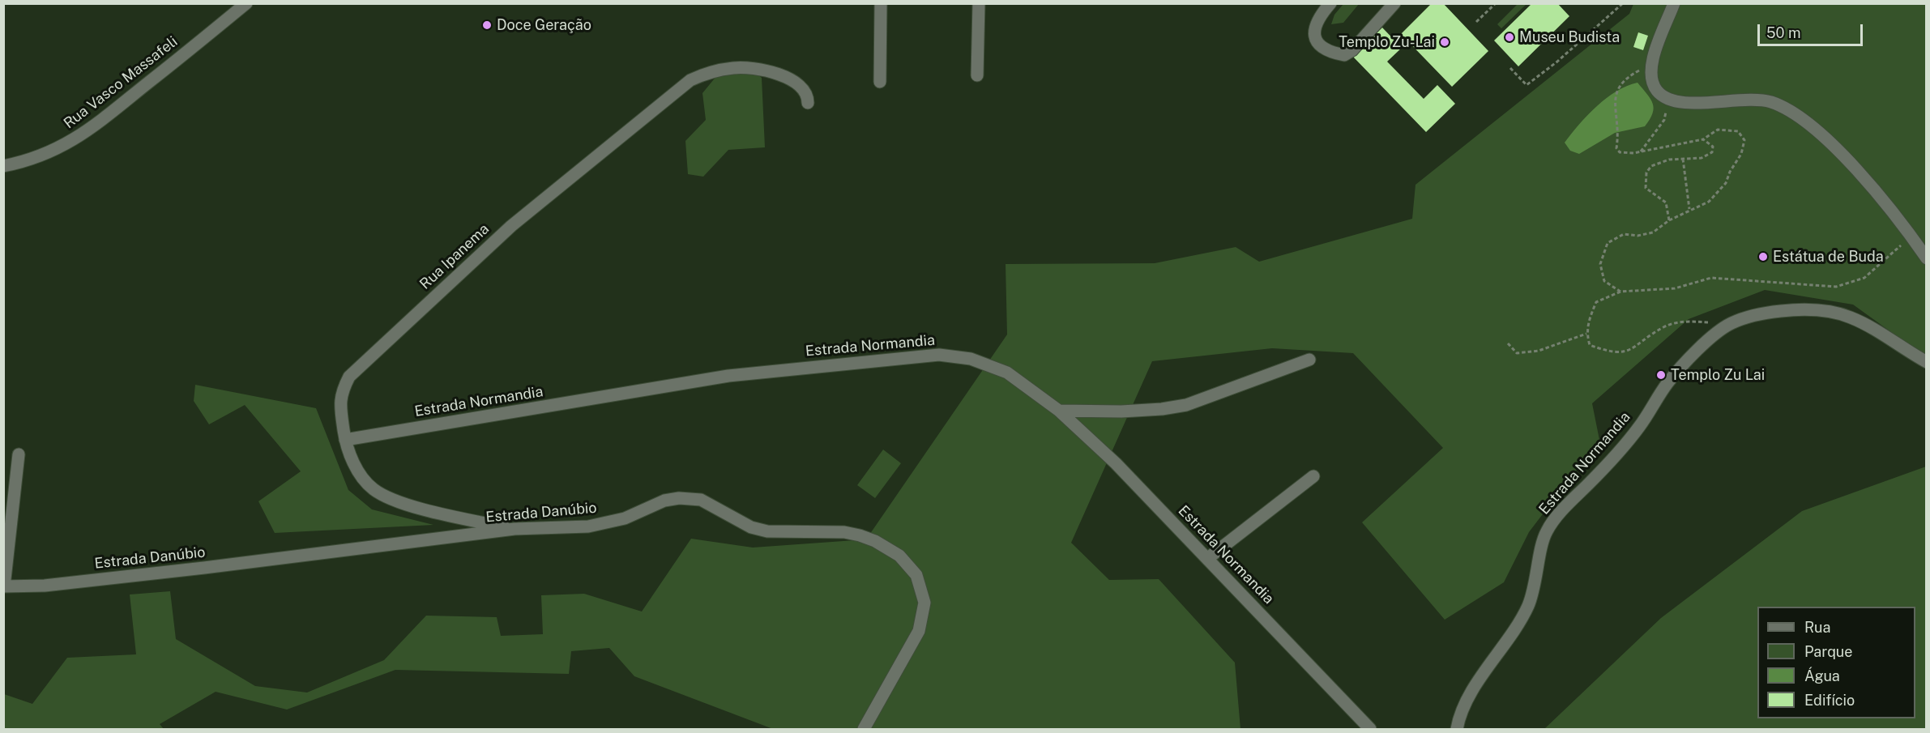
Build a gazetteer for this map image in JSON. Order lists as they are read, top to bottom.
{
  "streets": {
    "street": [
      "Rua Vasco Massafeli",
      "Rua Ipanema",
      "Estrada Normandia",
      "Estrada Danúbio"
    ]
  },
  "crossings": [
    ["Rua Ipanema", "Estrada Normandia"],
    ["Rua Ipanema", "Estrada Danúbio"]
  ],
  "places": [
    "Doce Geração",
    "Museu Budista",
    "Templo Zu-Lai",
    "Estátua de Buda",
    "Templo Zu Lai"
  ],
  "legend": [
    "Rua",
    "Parque",
    "Água",
    "Edifício"
  ],
  "scale_bar": "50 m"
}
